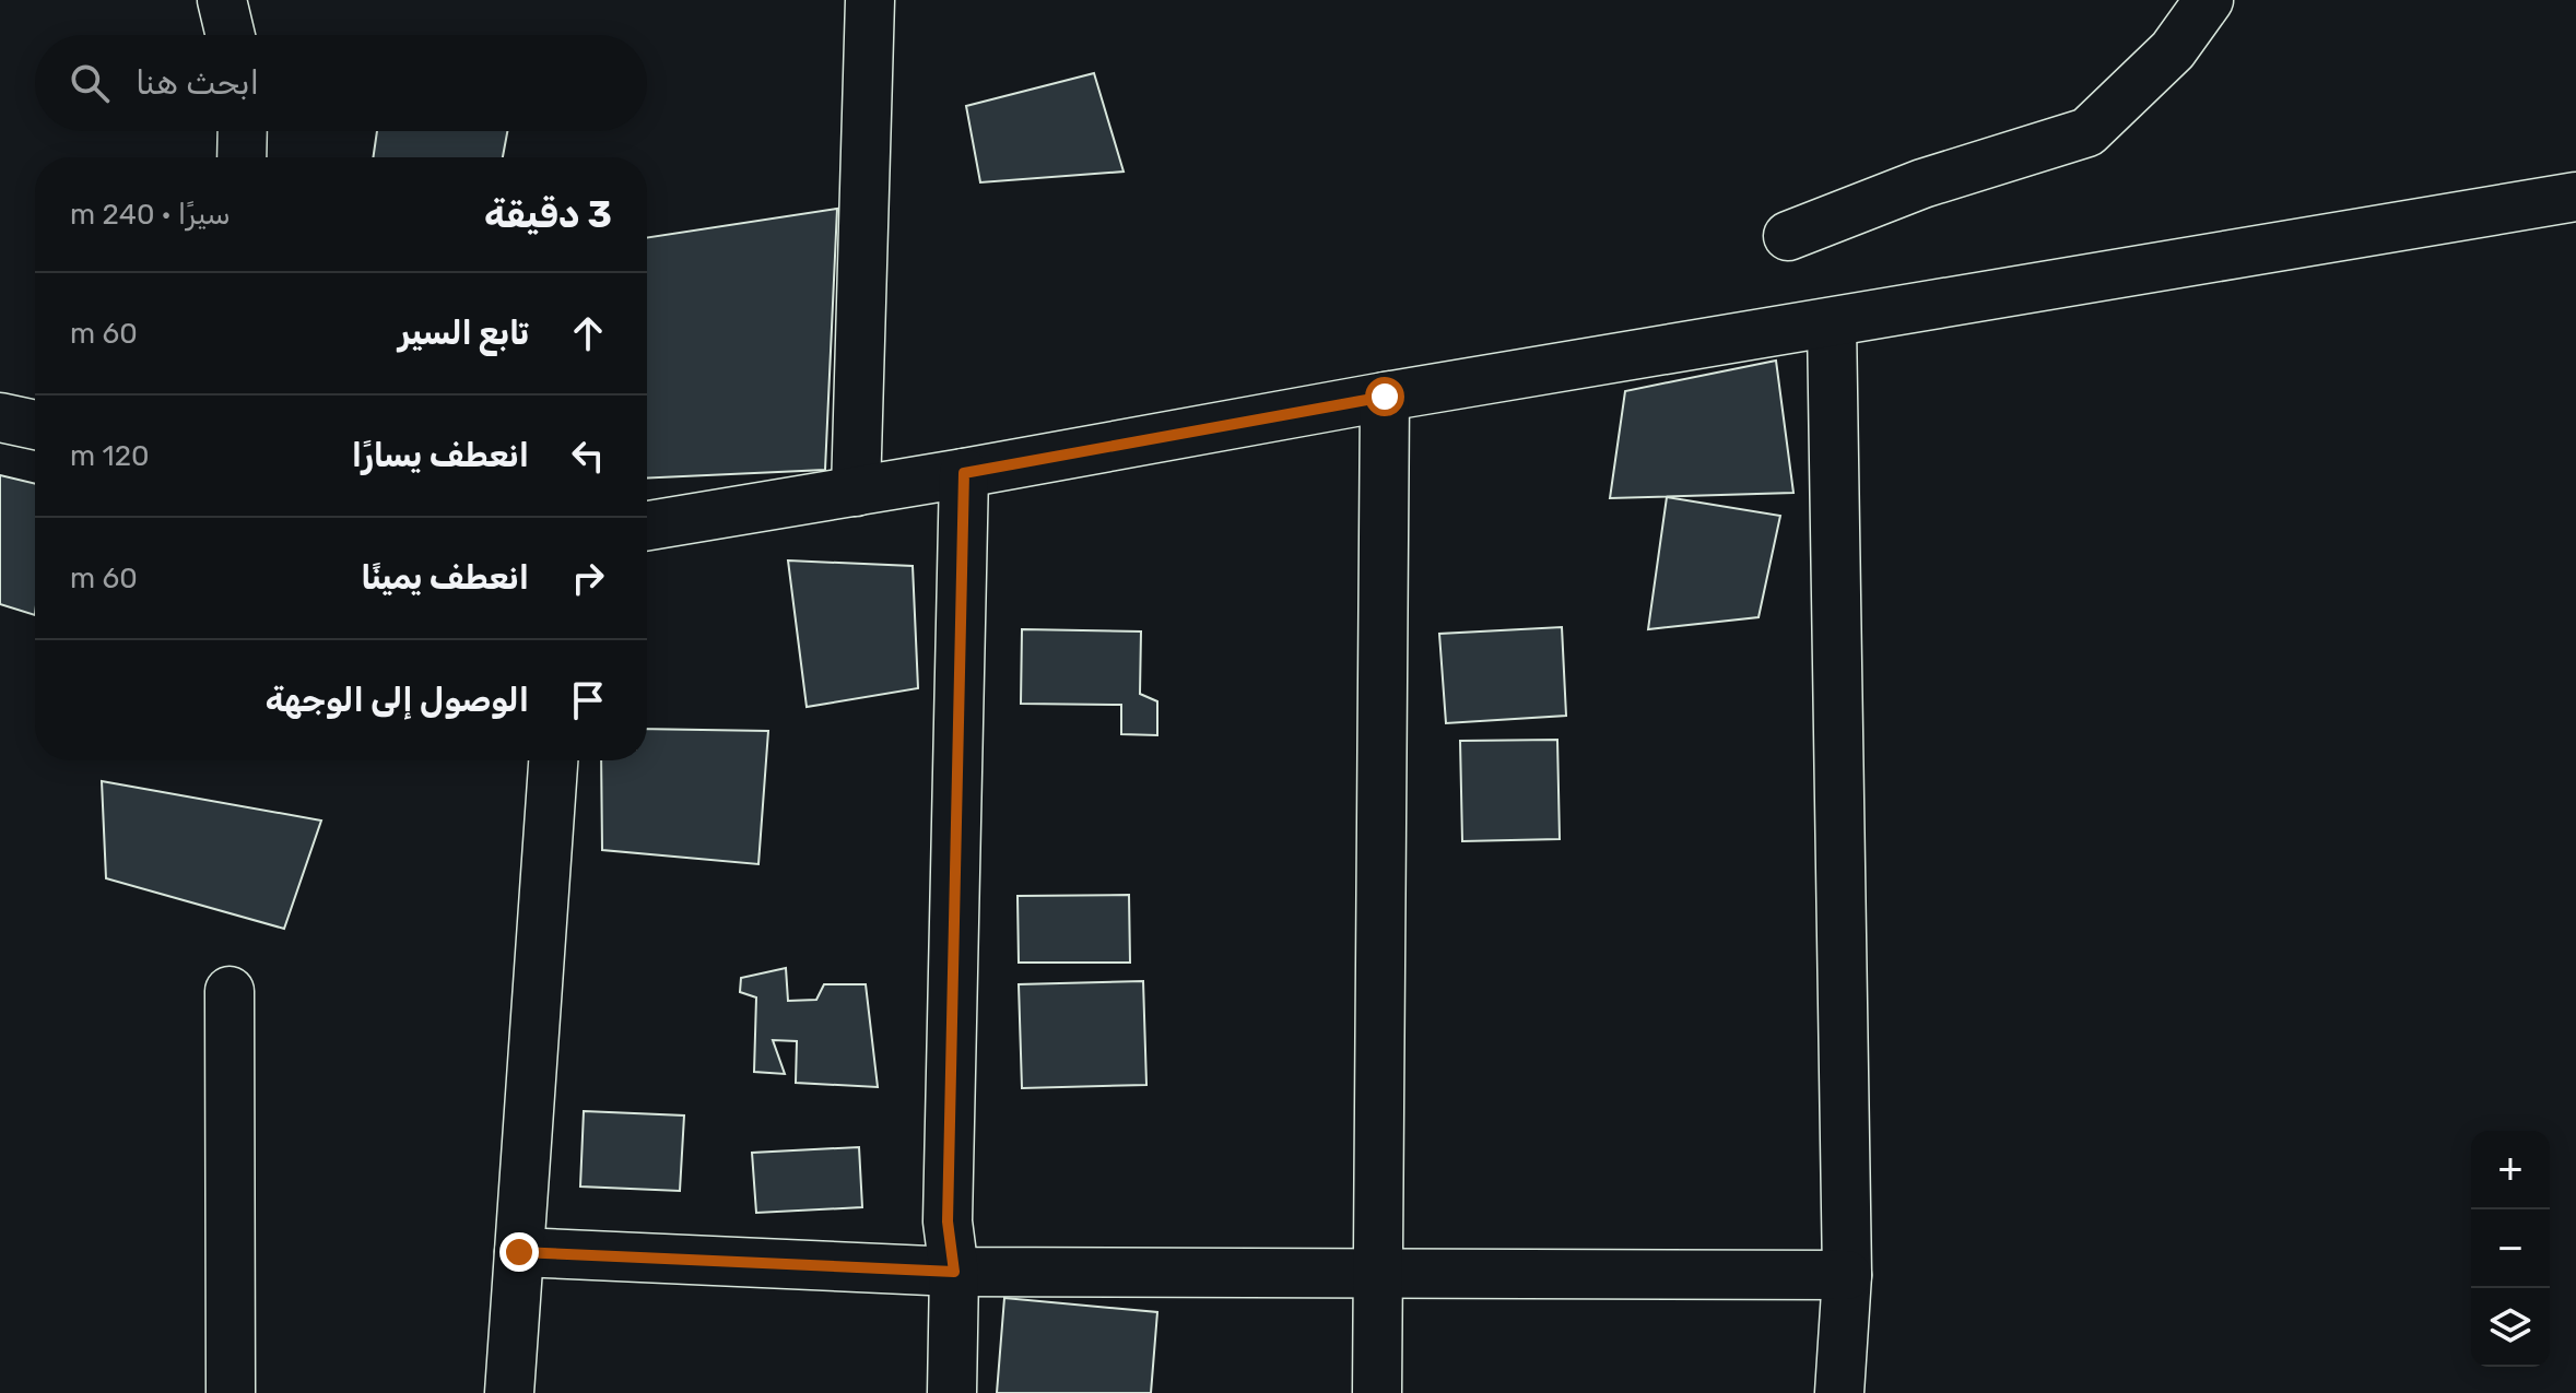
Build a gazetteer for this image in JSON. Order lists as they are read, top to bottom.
{
  "page": {
    "search": "ابحث هنا",
    "heading": ["3 دقيقة", "سيرًا · 240 m"],
    "list": [
      ["تابع السير", "60 m"],
      ["انعطف يسارًا", "120 m"],
      ["انعطف يمينًا", "60 m"],
      "الوصول إلى الوجهة"
    ],
    "map_buttons": ["+", "−"]
  }
}
